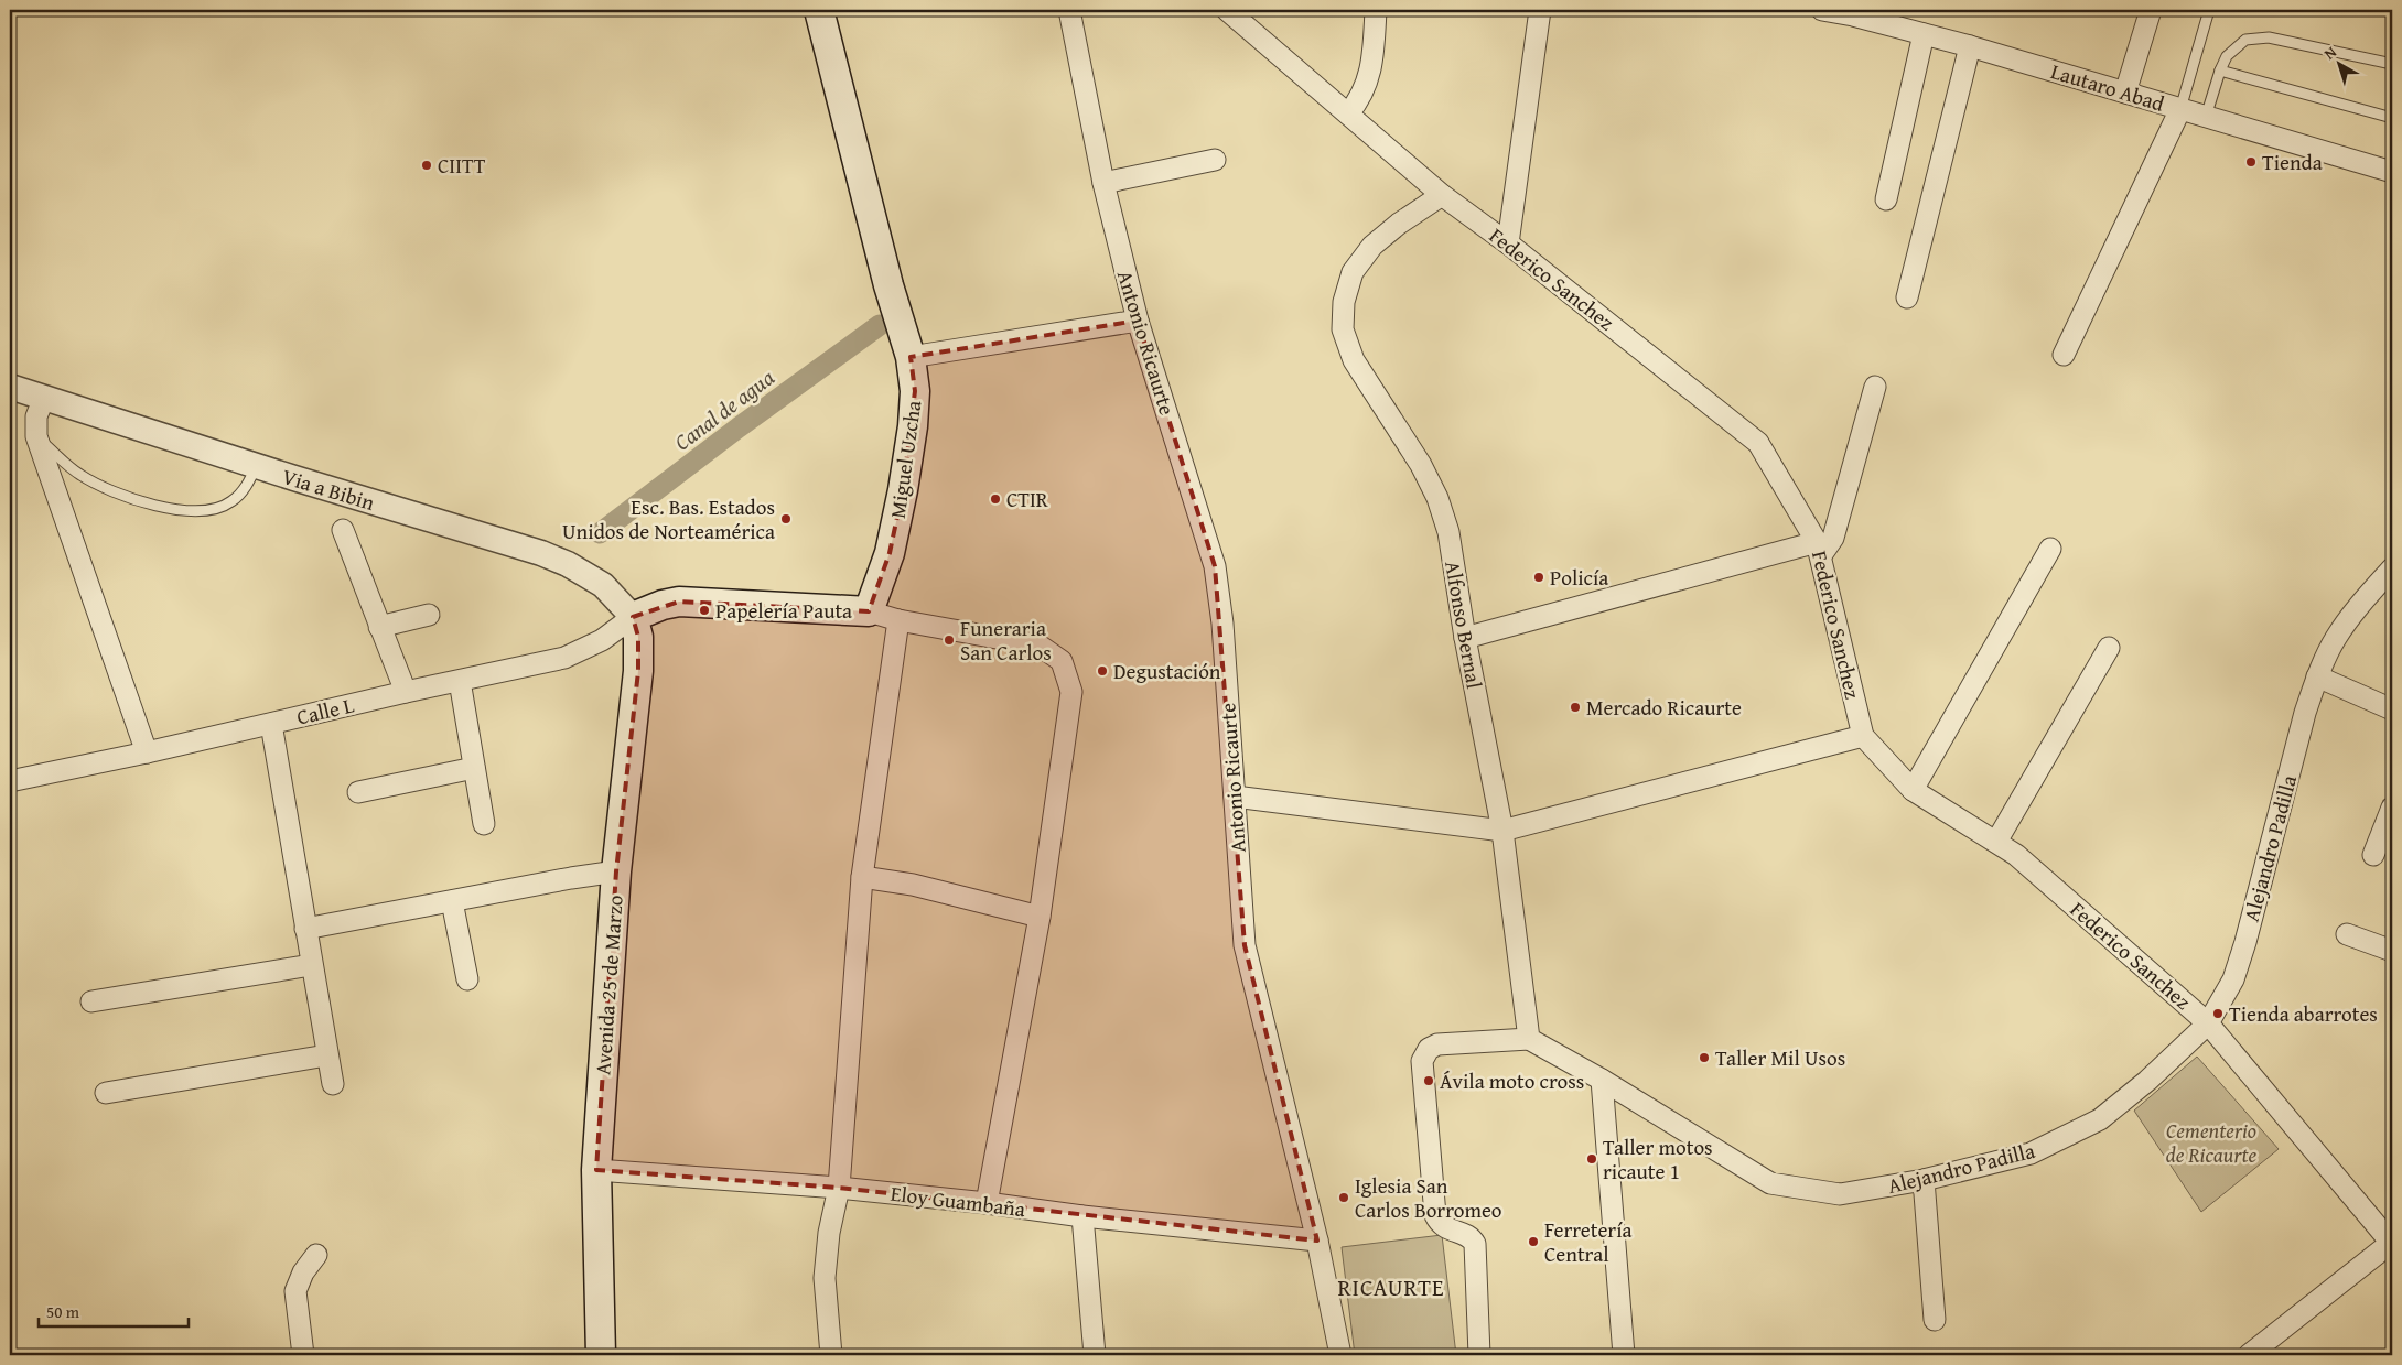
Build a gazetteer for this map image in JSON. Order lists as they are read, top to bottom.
{
  "streets": {
    "main road": ["Miguel Uzcha", "Avenida 25 de Marzo"],
    "street": [
      "Lautaro Abad",
      "Federico Sanchez",
      "Antonio Ricaurte",
      "Via a Bibin",
      "Alfonso Bernal",
      "Calle L",
      "Alejandro Padilla",
      "Eloy Guambaña"
    ]
  },
  "crossings": [
    ["Federico Sanchez", "Alfonso Bernal"],
    ["Federico Sanchez", "Alejandro Padilla"],
    ["Antonio Ricaurte", "Eloy Guambaña"],
    ["Via a Bibin", "Calle L"],
    ["Via a Bibin", "Avenida 25 de Marzo"],
    ["Calle L", "Avenida 25 de Marzo"],
    ["Avenida 25 de Marzo", "Eloy Guambaña"]
  ],
  "districts": ["RICAURTE"],
  "water": ["Canal de agua"],
  "parks": ["Cementerio de Ricaurte"],
  "places": [
    "Tienda",
    "CIITT",
    "CTIR",
    "Esc. Bas. Estados Unidos de Norteamérica",
    "Policía",
    "Papelería Pauta",
    "Funeraria San Carlos",
    "Degustación",
    "Mercado Ricaurte",
    "Tienda abarrotes",
    "Taller Mil Usos",
    "Ávila moto cross",
    "Taller motos ricaute 1",
    "Iglesia San Carlos Borromeo",
    "Ferretería Central"
  ],
  "scale_bar": "50 m",
  "north": "top left"
}
